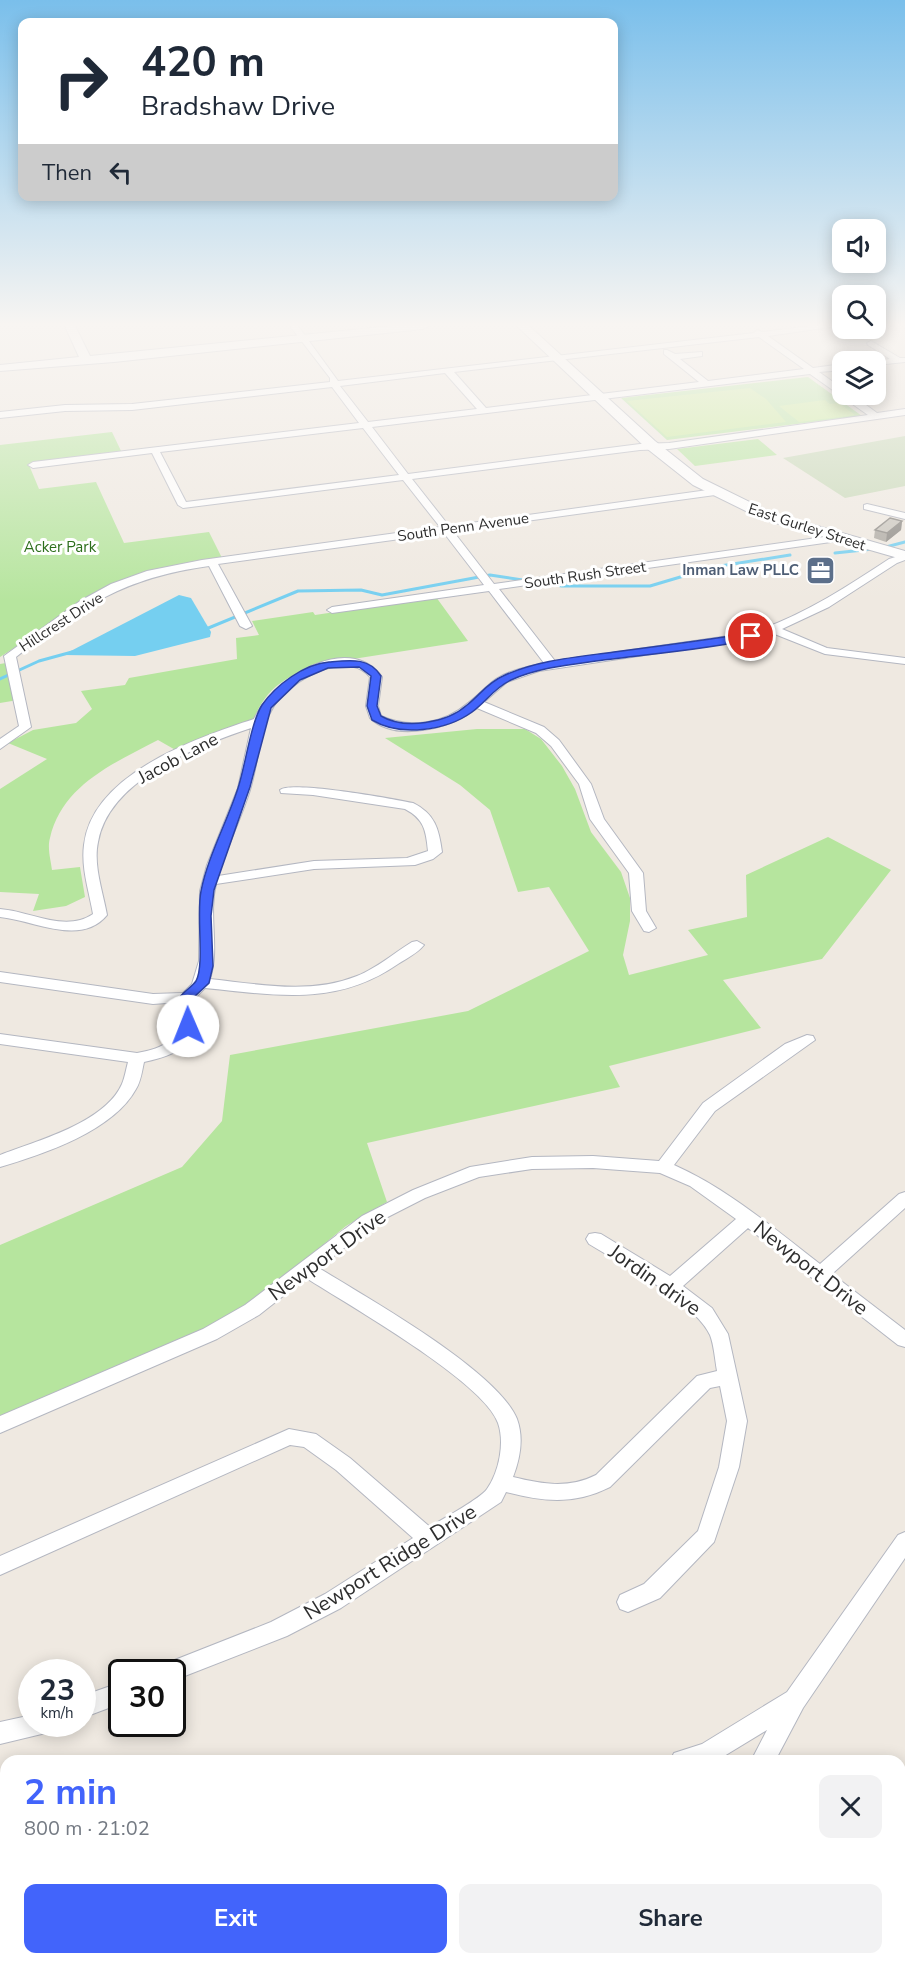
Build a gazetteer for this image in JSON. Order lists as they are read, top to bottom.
{
  "streets": {
    "main road": ["East Gurley Street"],
    "street": [
      "South Penn Avenue",
      "South Rush Street",
      "Hillcrest Drive",
      "Jacob Lane",
      "Newport Drive",
      "Jordin drive",
      "Newport Ridge Drive"
    ]
  },
  "crossings": [
    ["South Penn Avenue", "East Gurley Street"],
    ["South Penn Avenue", "Hillcrest Drive"],
    ["East Gurley Street", "South Rush Street"],
    ["Newport Drive", "Newport Ridge Drive"]
  ],
  "parks": ["Acker Park"],
  "places": {
    "office": ["Inman Law PLLC"]
  },
  "page": {
    "turn": ["420 m", "Bradshaw Drive"],
    "then": "Then",
    "speed": "23 km/h",
    "limit": "30",
    "heading": ["2 min", "800 m · 21:02"],
    "buttons": ["Exit", "Share"]
  }
}
